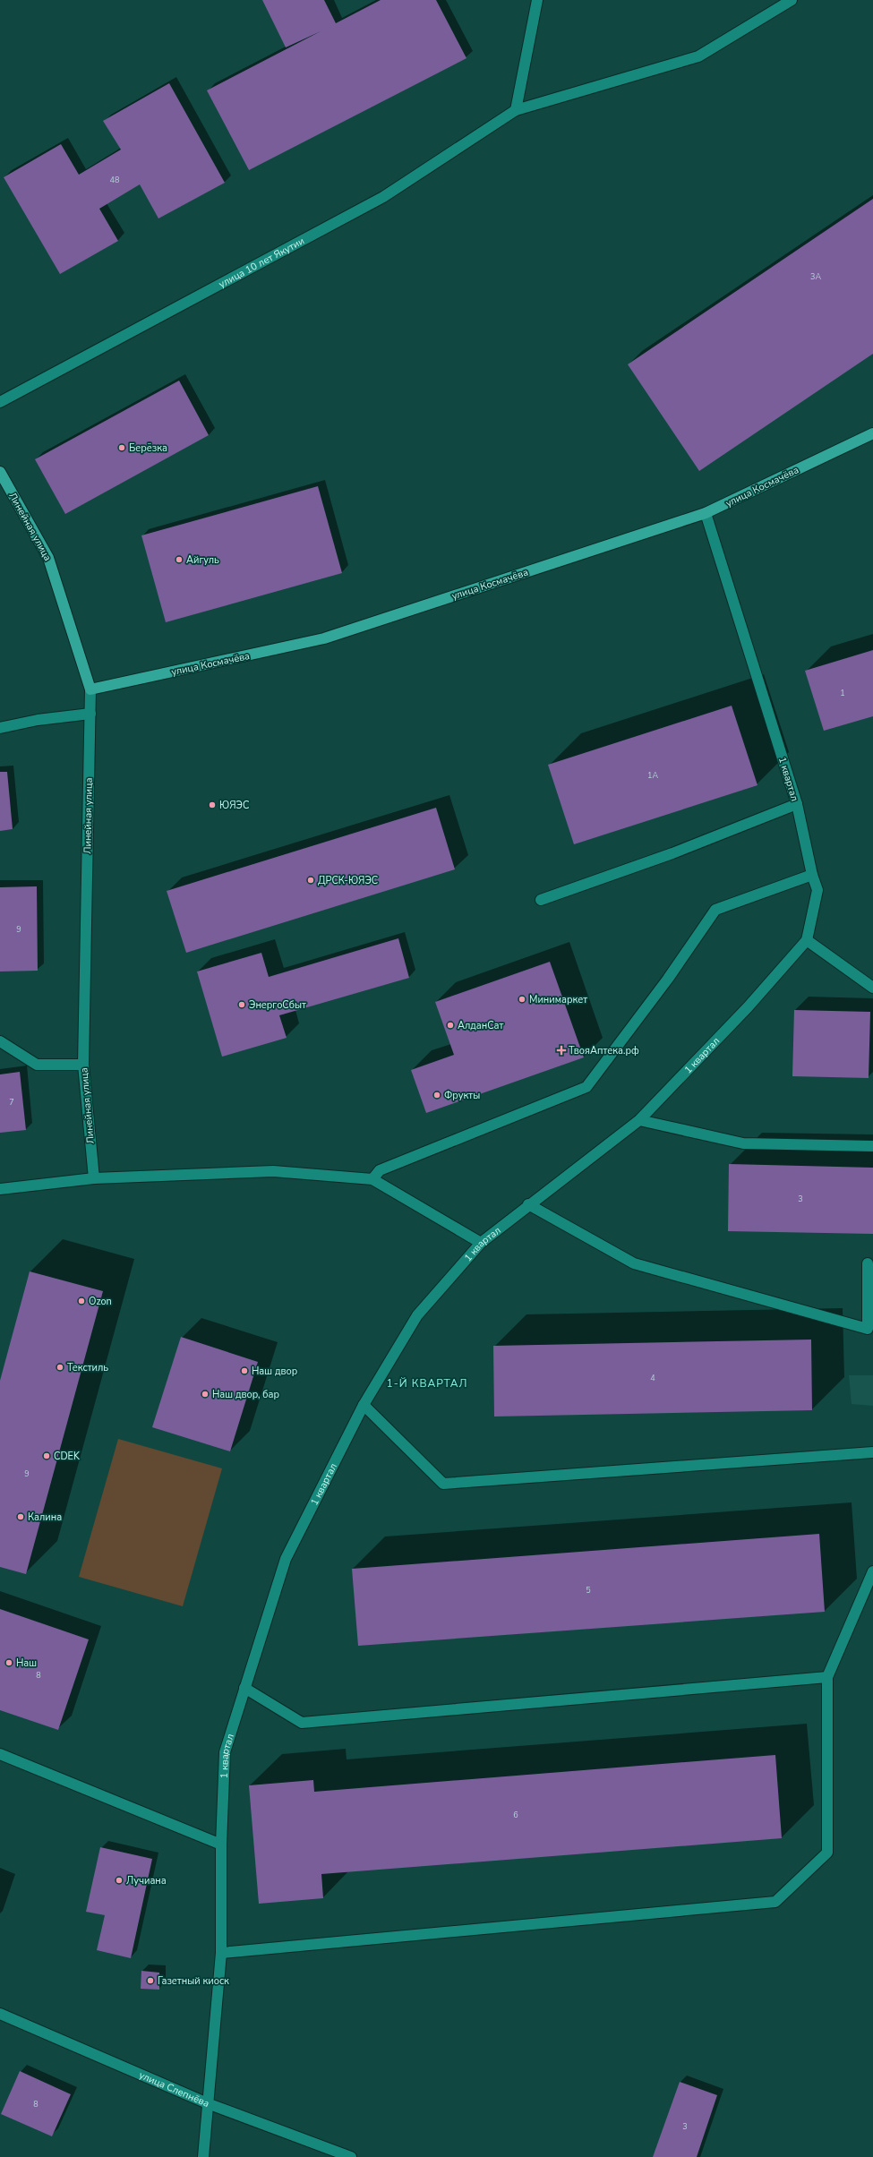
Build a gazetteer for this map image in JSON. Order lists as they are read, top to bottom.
{
  "streets": {
    "main road": ["улица Космачёва", "Линейная улица"],
    "street": ["улица 10 лет Якутии", "1 квартал", "улица Слепнёва"]
  },
  "crossings": [
    ["улица Космачёва", "Линейная улица"],
    ["улица Космачёва", "1 квартал"],
    ["1 квартал", "улица Слепнёва"]
  ],
  "districts": ["1-Й КВАРТАЛ"],
  "places": {
    "other": [
      "Берёзка",
      "Айгуль",
      "ЮЯЭС",
      "ДРСК-ЮЯЭС",
      "Минимаркет",
      "ЭнергоСбыт",
      "АлданСат",
      "Фрукты",
      "Ozon",
      "Текстиль",
      "Наш двор",
      "Наш двор, бар",
      "CDEK",
      "Калина",
      "Наш",
      "Лучиана",
      "Газетный киоск"
    ],
    "health": ["ТвояАптека.рф"]
  },
  "house_numbers": [
    "48",
    "3А",
    "1",
    "1А",
    "9",
    "7",
    "3",
    "4",
    "9",
    "5",
    "8",
    "6",
    "8",
    "3"
  ]
}
